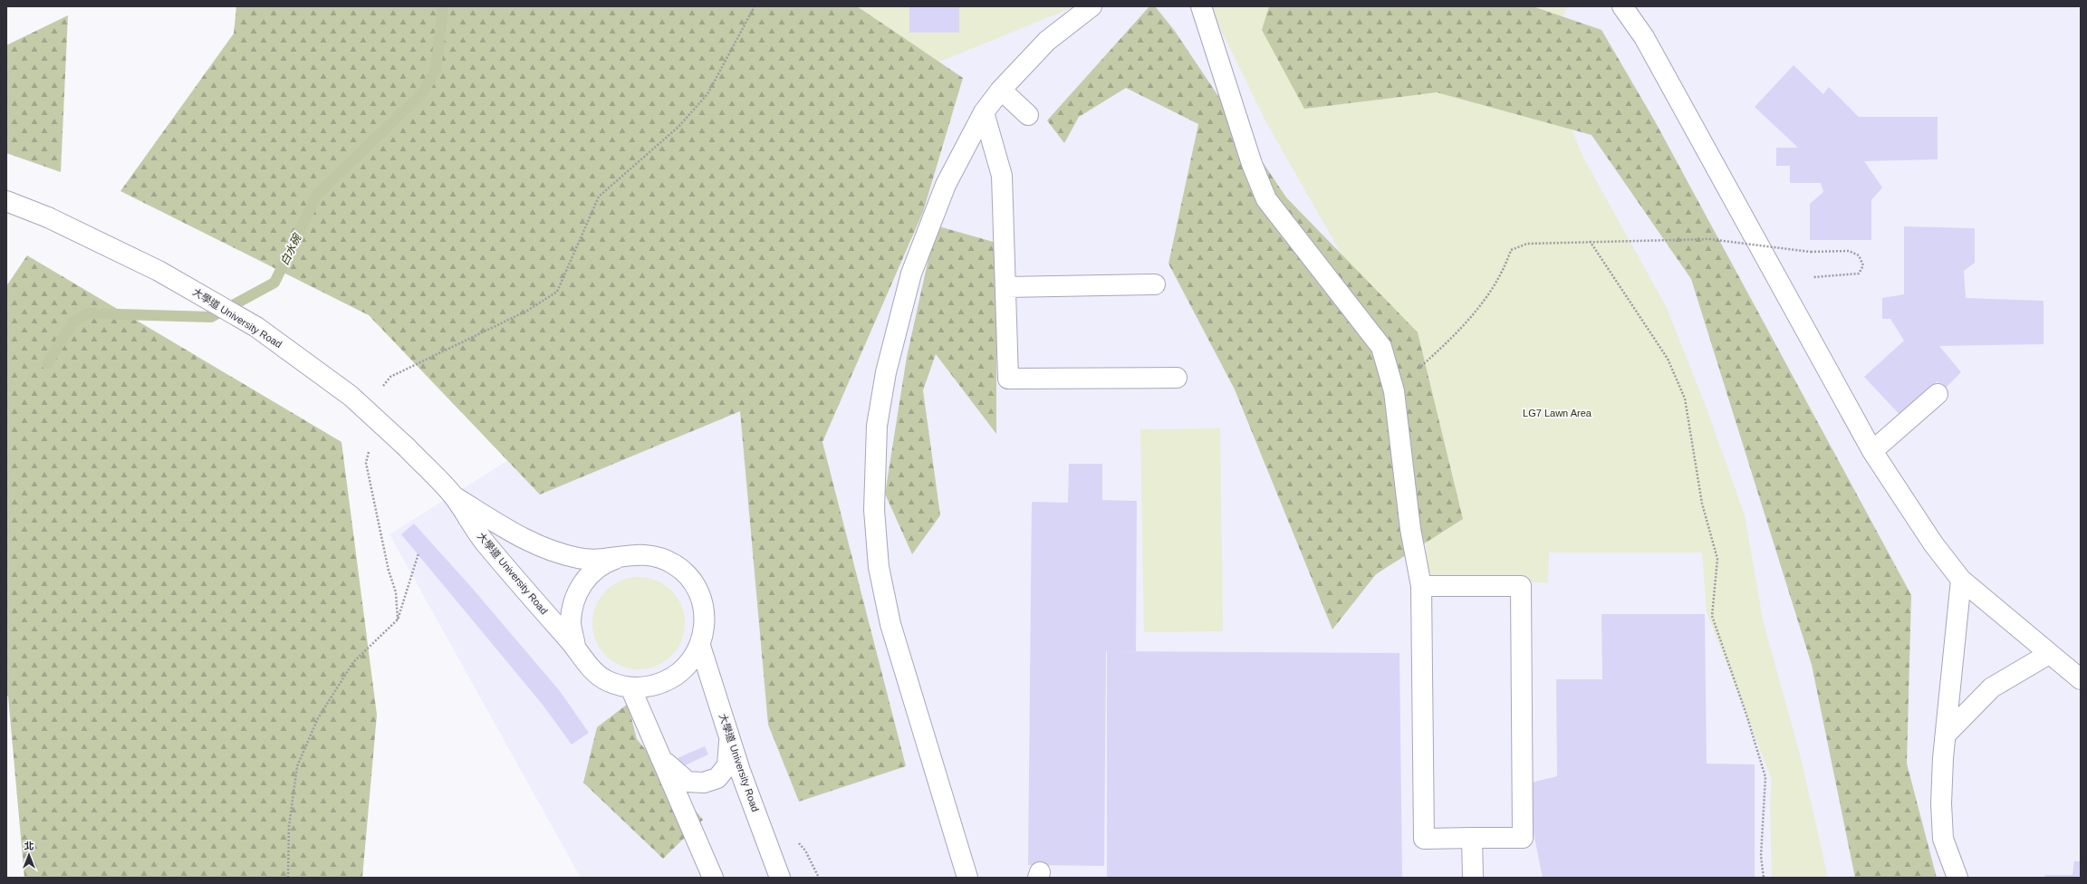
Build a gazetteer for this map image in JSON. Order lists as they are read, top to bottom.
{
  "streets": {
    "street": ["大學道 University Road"]
  },
  "water": ["白水碗"],
  "parks": ["LG7 Lawn Area"],
  "north": "top"
}
